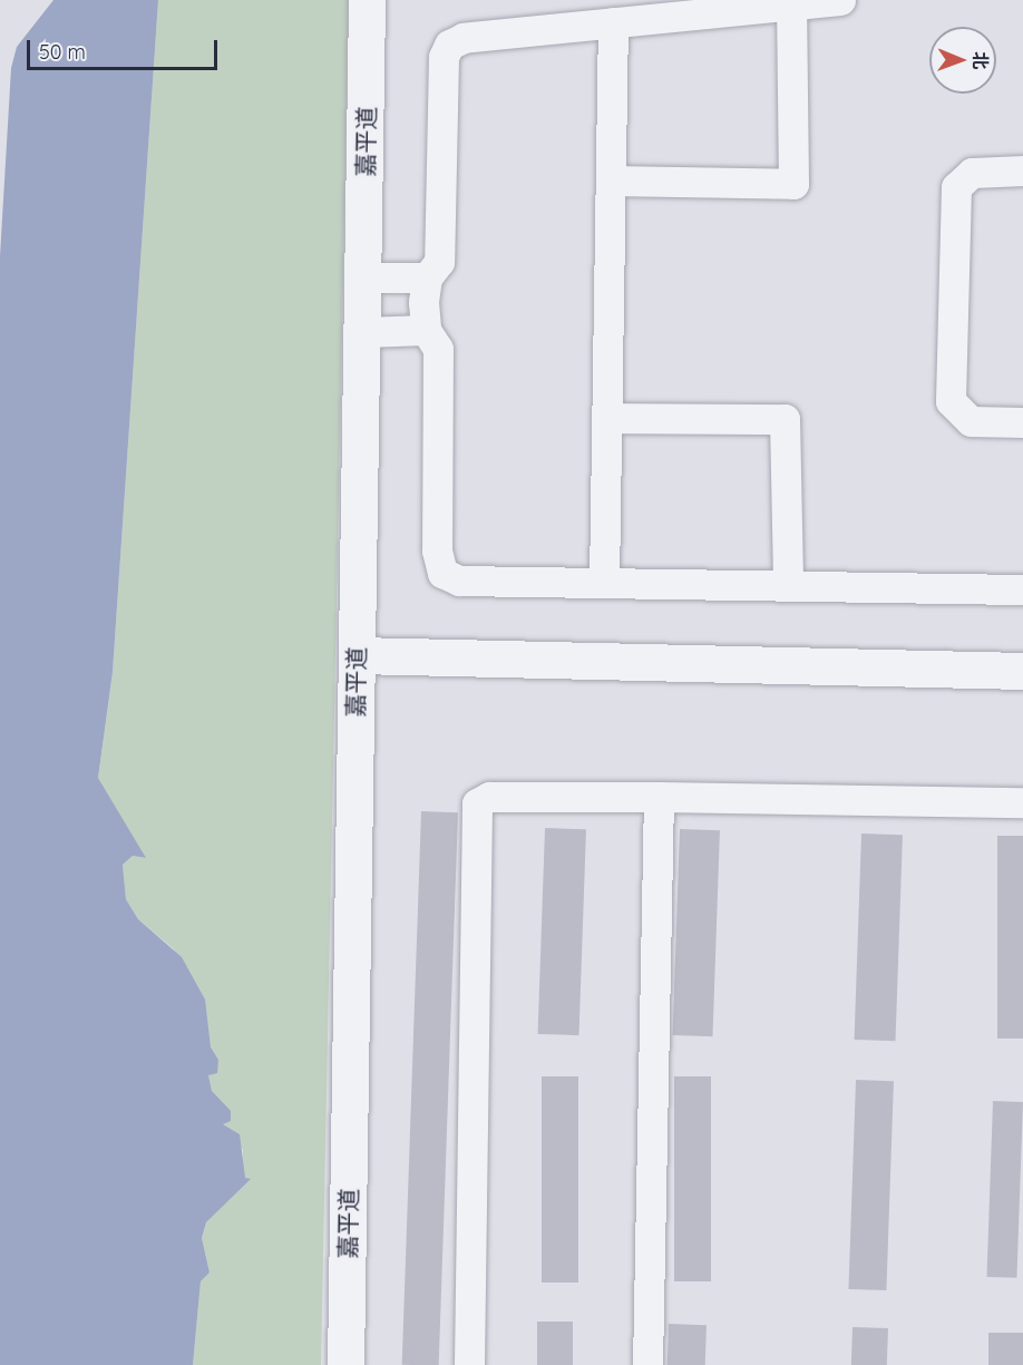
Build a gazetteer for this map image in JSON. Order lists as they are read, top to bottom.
{
  "streets": {
    "street": ["嘉平道"]
  },
  "scale_bar": "50 m",
  "north": "right"
}
